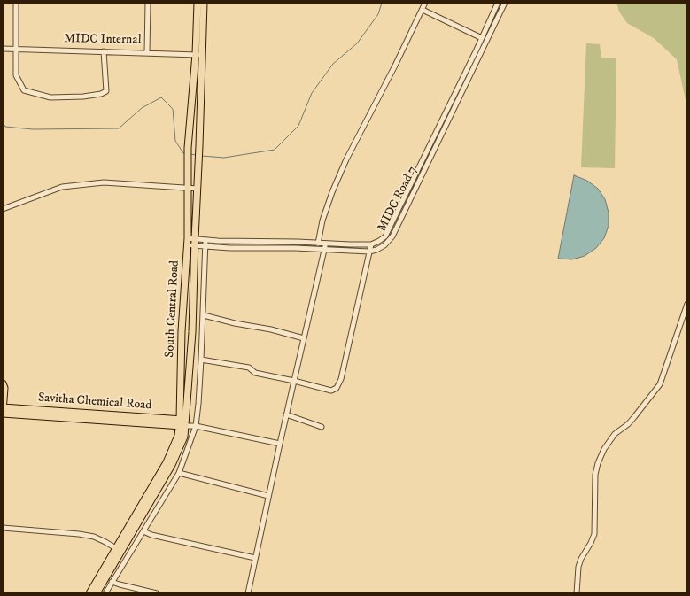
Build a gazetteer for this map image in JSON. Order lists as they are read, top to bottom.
{
  "streets": {
    "main road": ["South Central Road", "Savitha Chemical Road"],
    "street": ["MIDC Internal", "MIDC Road 7"]
  },
  "crossings": [
    ["MIDC Internal", "South Central Road"],
    ["MIDC Road 7", "South Central Road"],
    ["South Central Road", "Savitha Chemical Road"]
  ]
}
